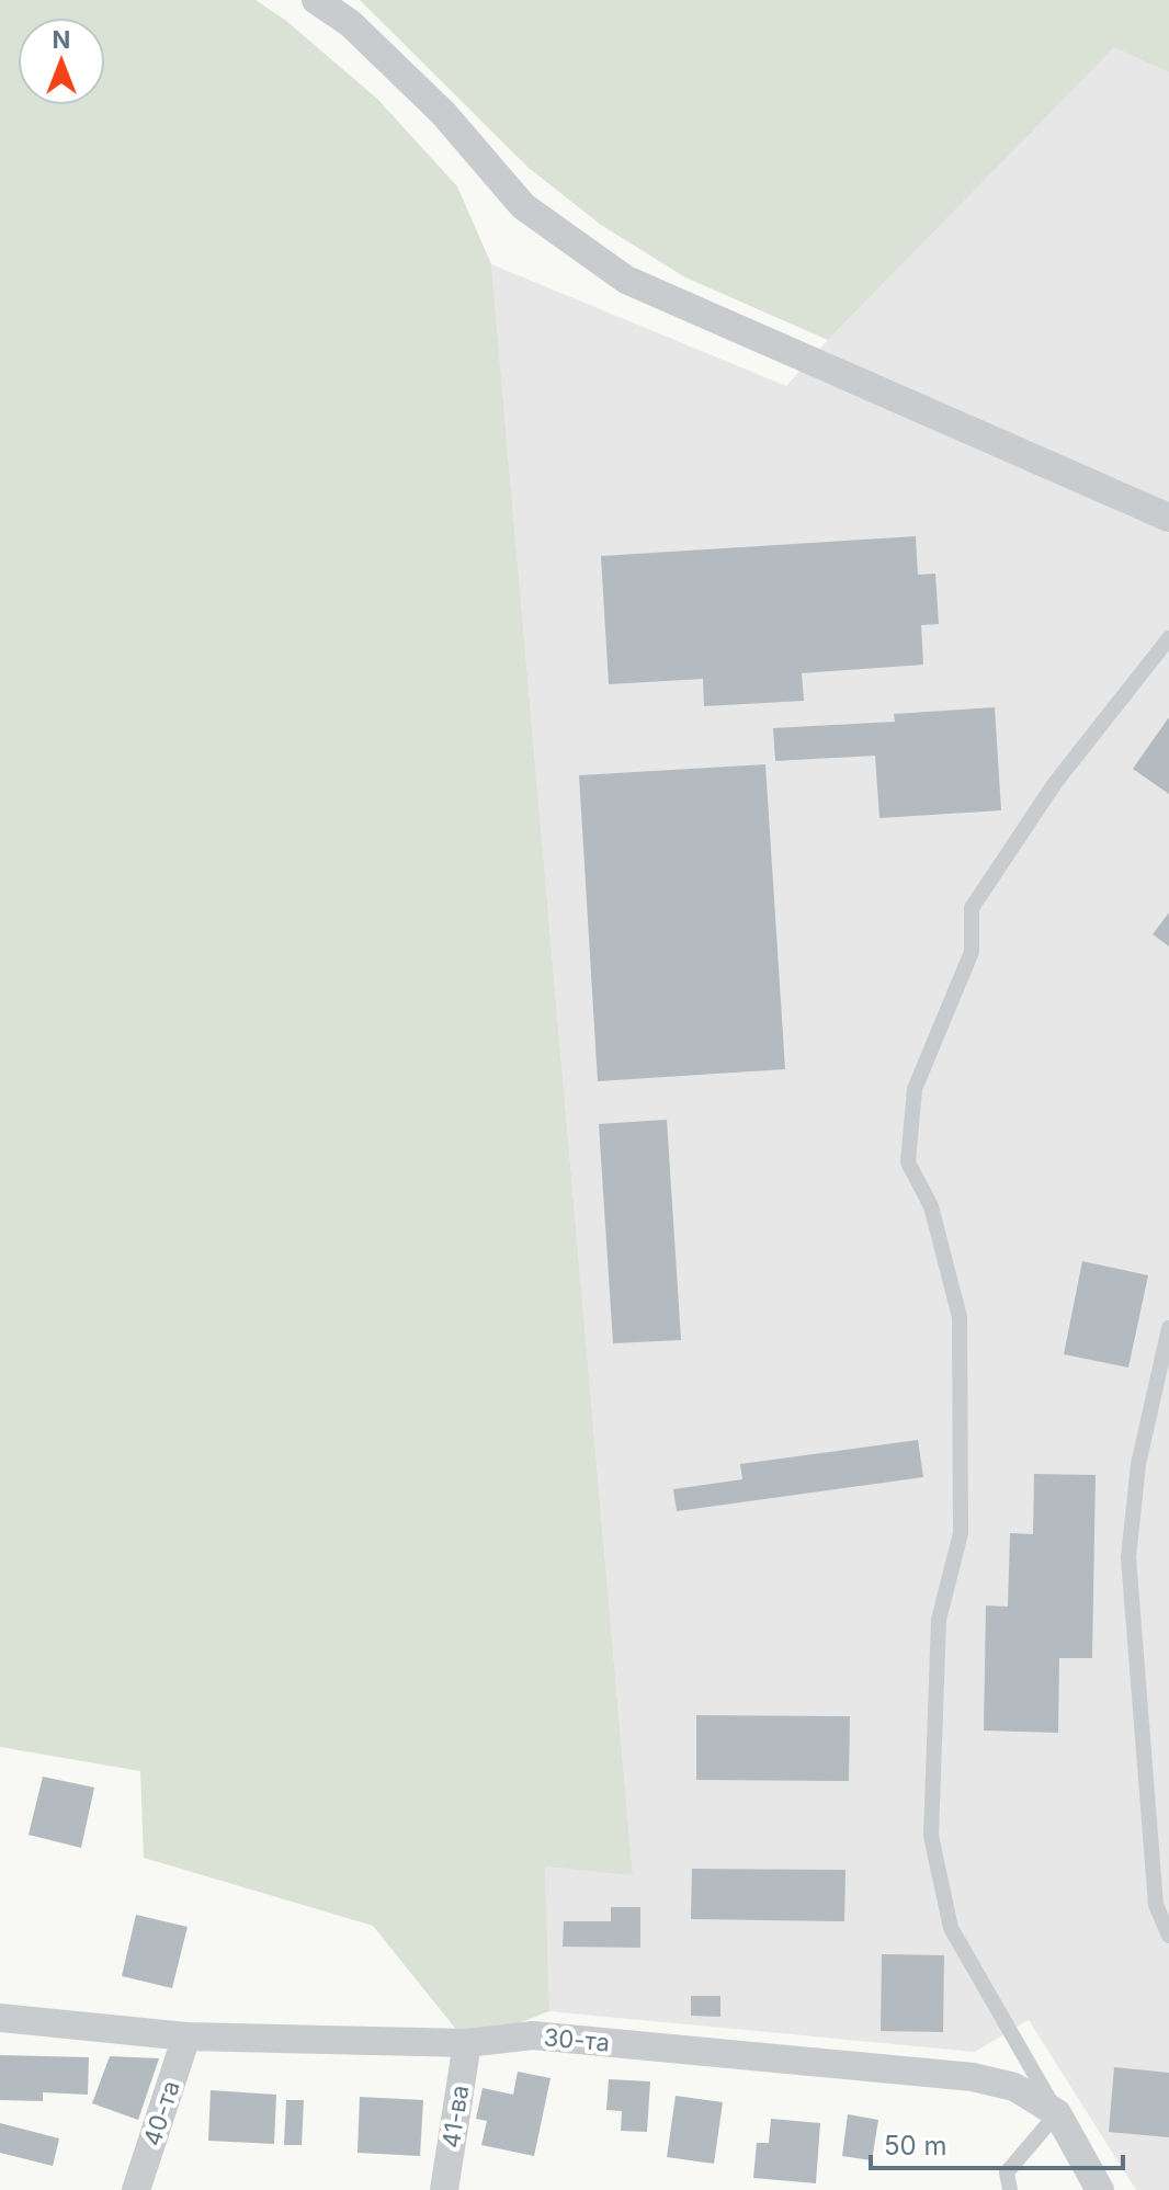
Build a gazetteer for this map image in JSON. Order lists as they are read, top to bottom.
{
  "streets": {
    "street": ["30-та", "40-та", "41-ва"]
  },
  "crossings": [
    ["30-та", "40-та"],
    ["30-та", "41-ва"]
  ],
  "scale_bar": "50 m",
  "north": "top"
}
